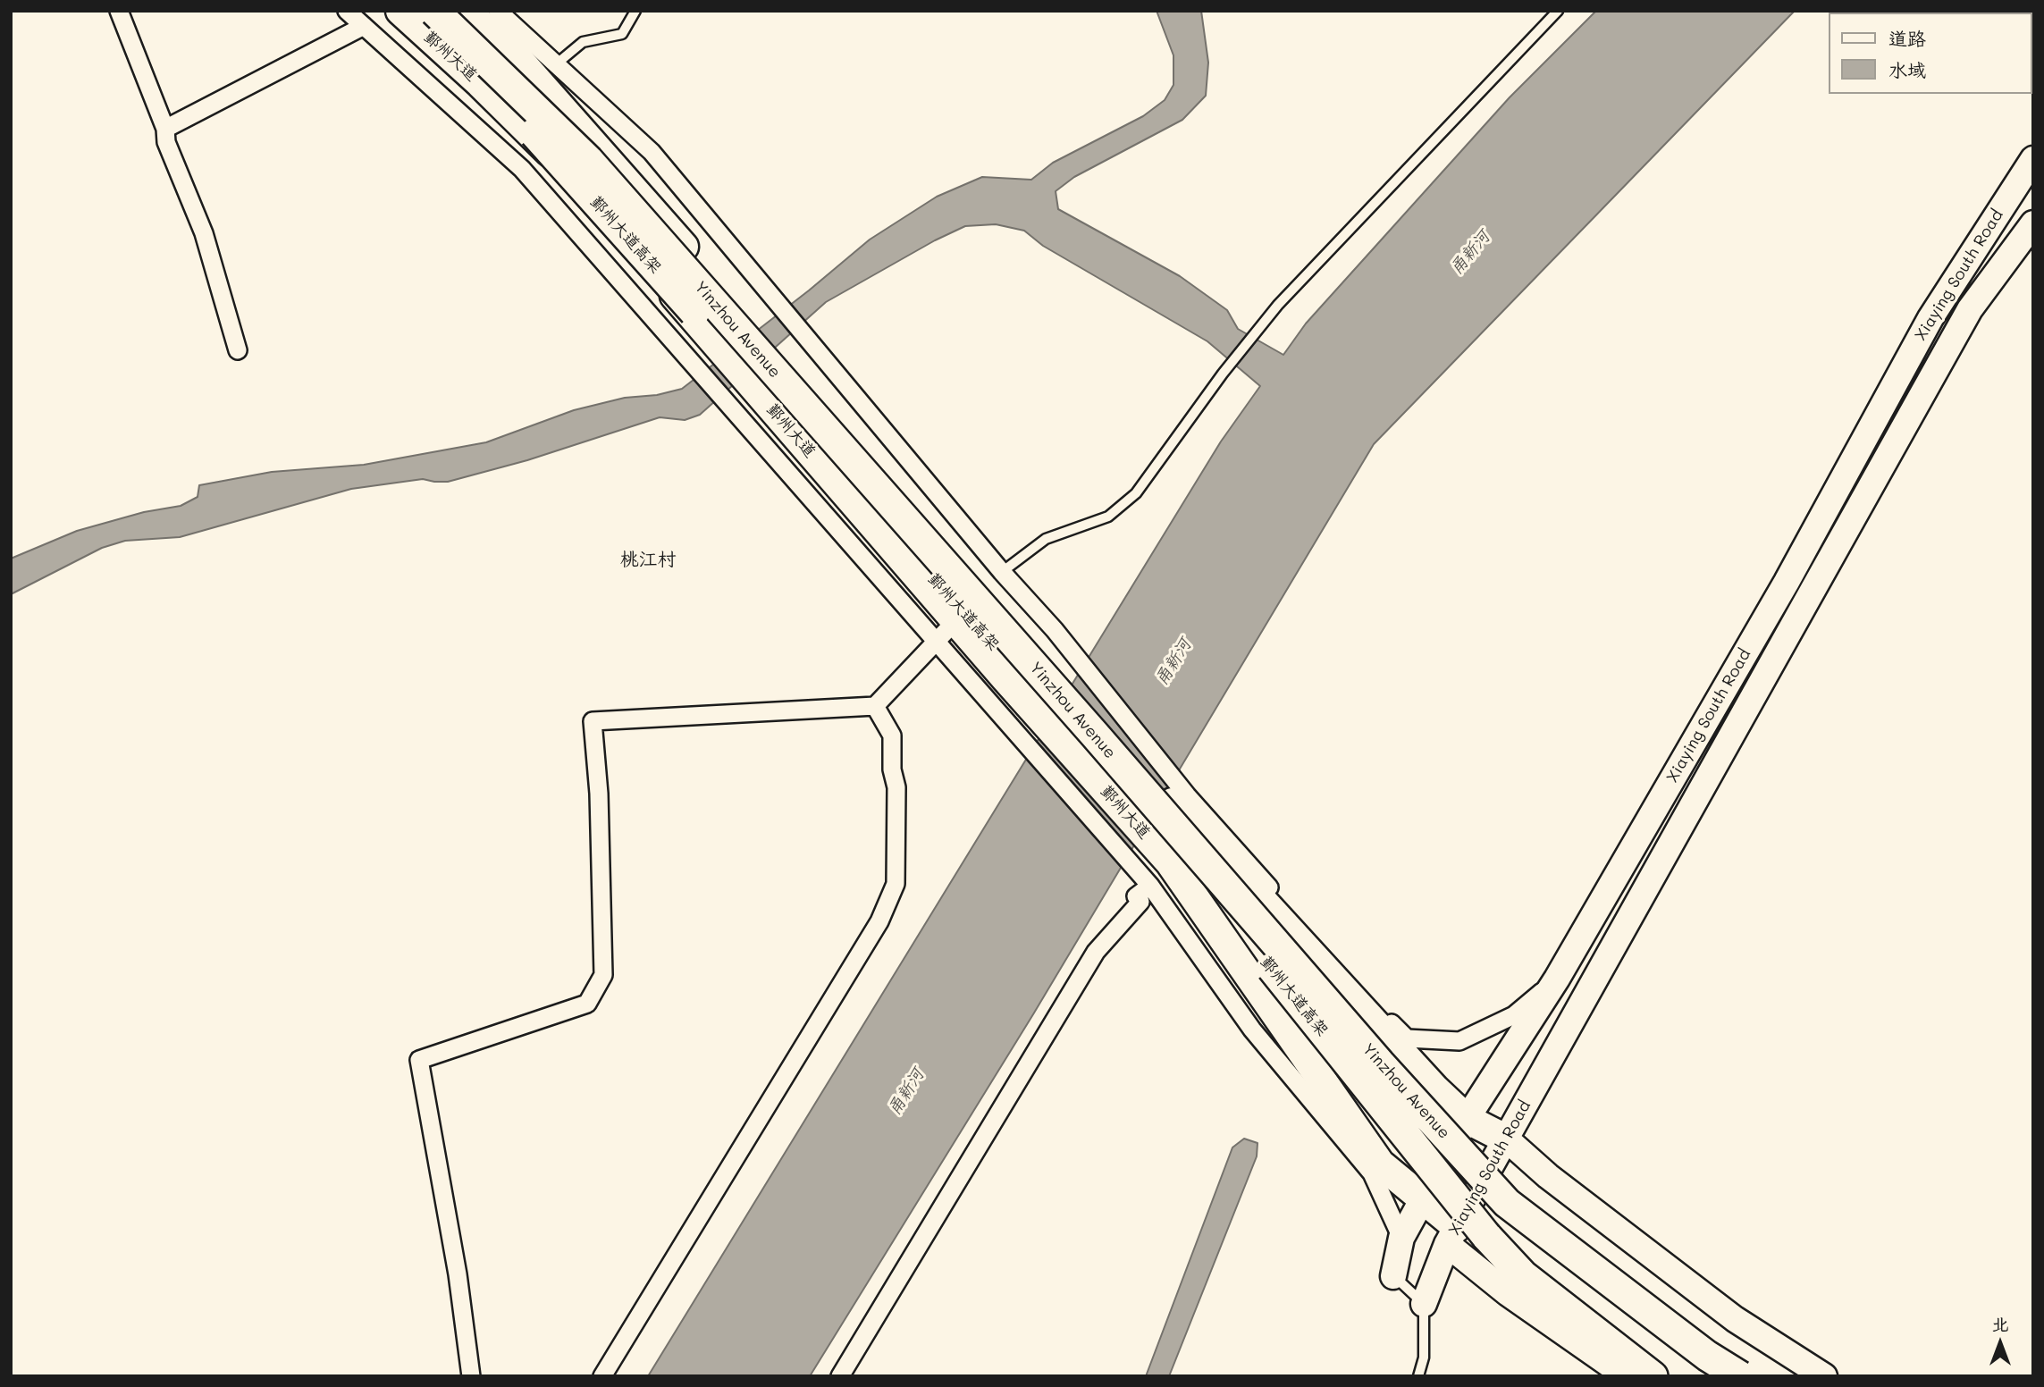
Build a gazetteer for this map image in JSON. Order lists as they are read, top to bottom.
{
  "streets": {
    "highway": ["鄞州大道高架", "Yinzhou Avenue"],
    "main road": ["鄞州大道", "Xiaying South Road"]
  },
  "crossings": [
    ["鄞州大道", "Xiaying South Road"],
    ["Xiaying South Road", "Yinzhou Avenue"]
  ],
  "districts": ["桃江村"],
  "water": ["甬新河"],
  "legend": ["道路", "水域"],
  "north": "top"
}
